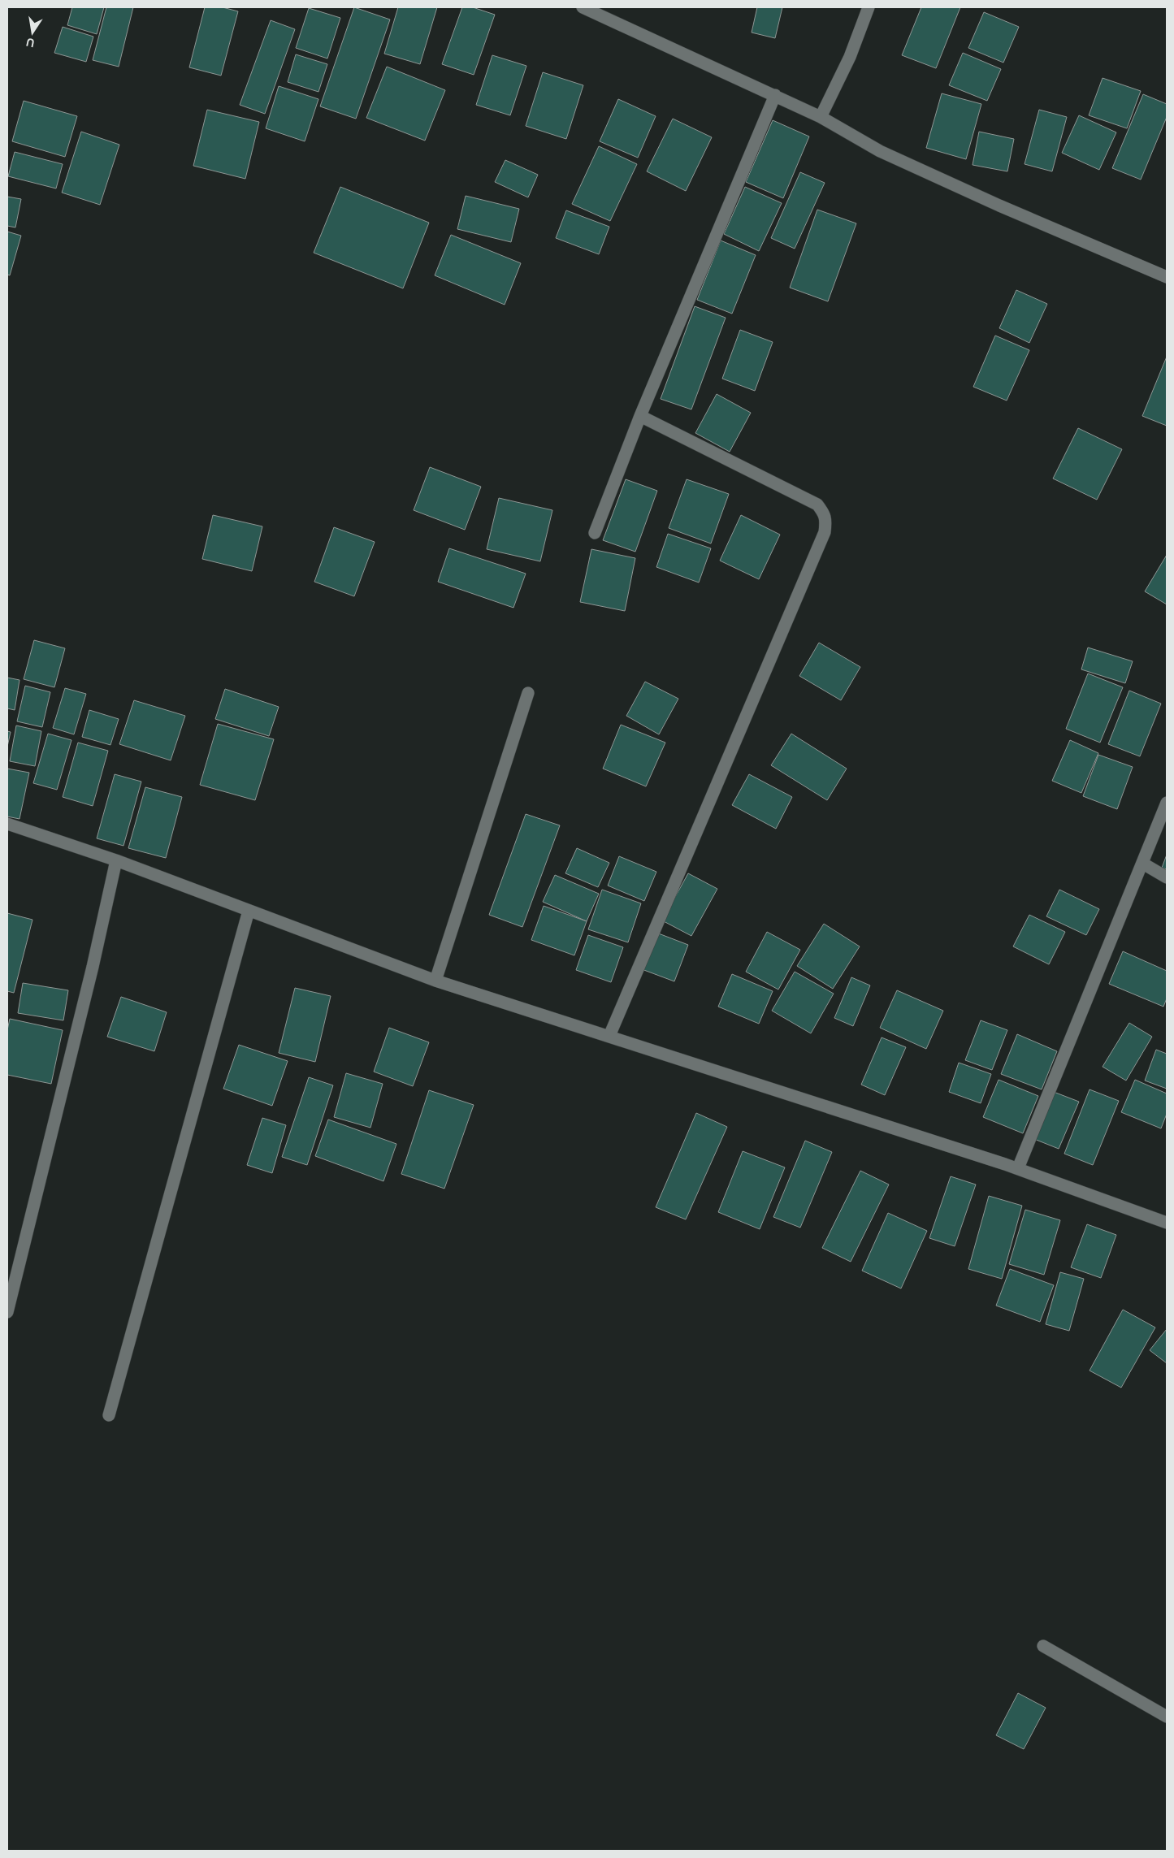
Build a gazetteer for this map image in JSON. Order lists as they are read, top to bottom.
{
  "north": "bottom"
}
